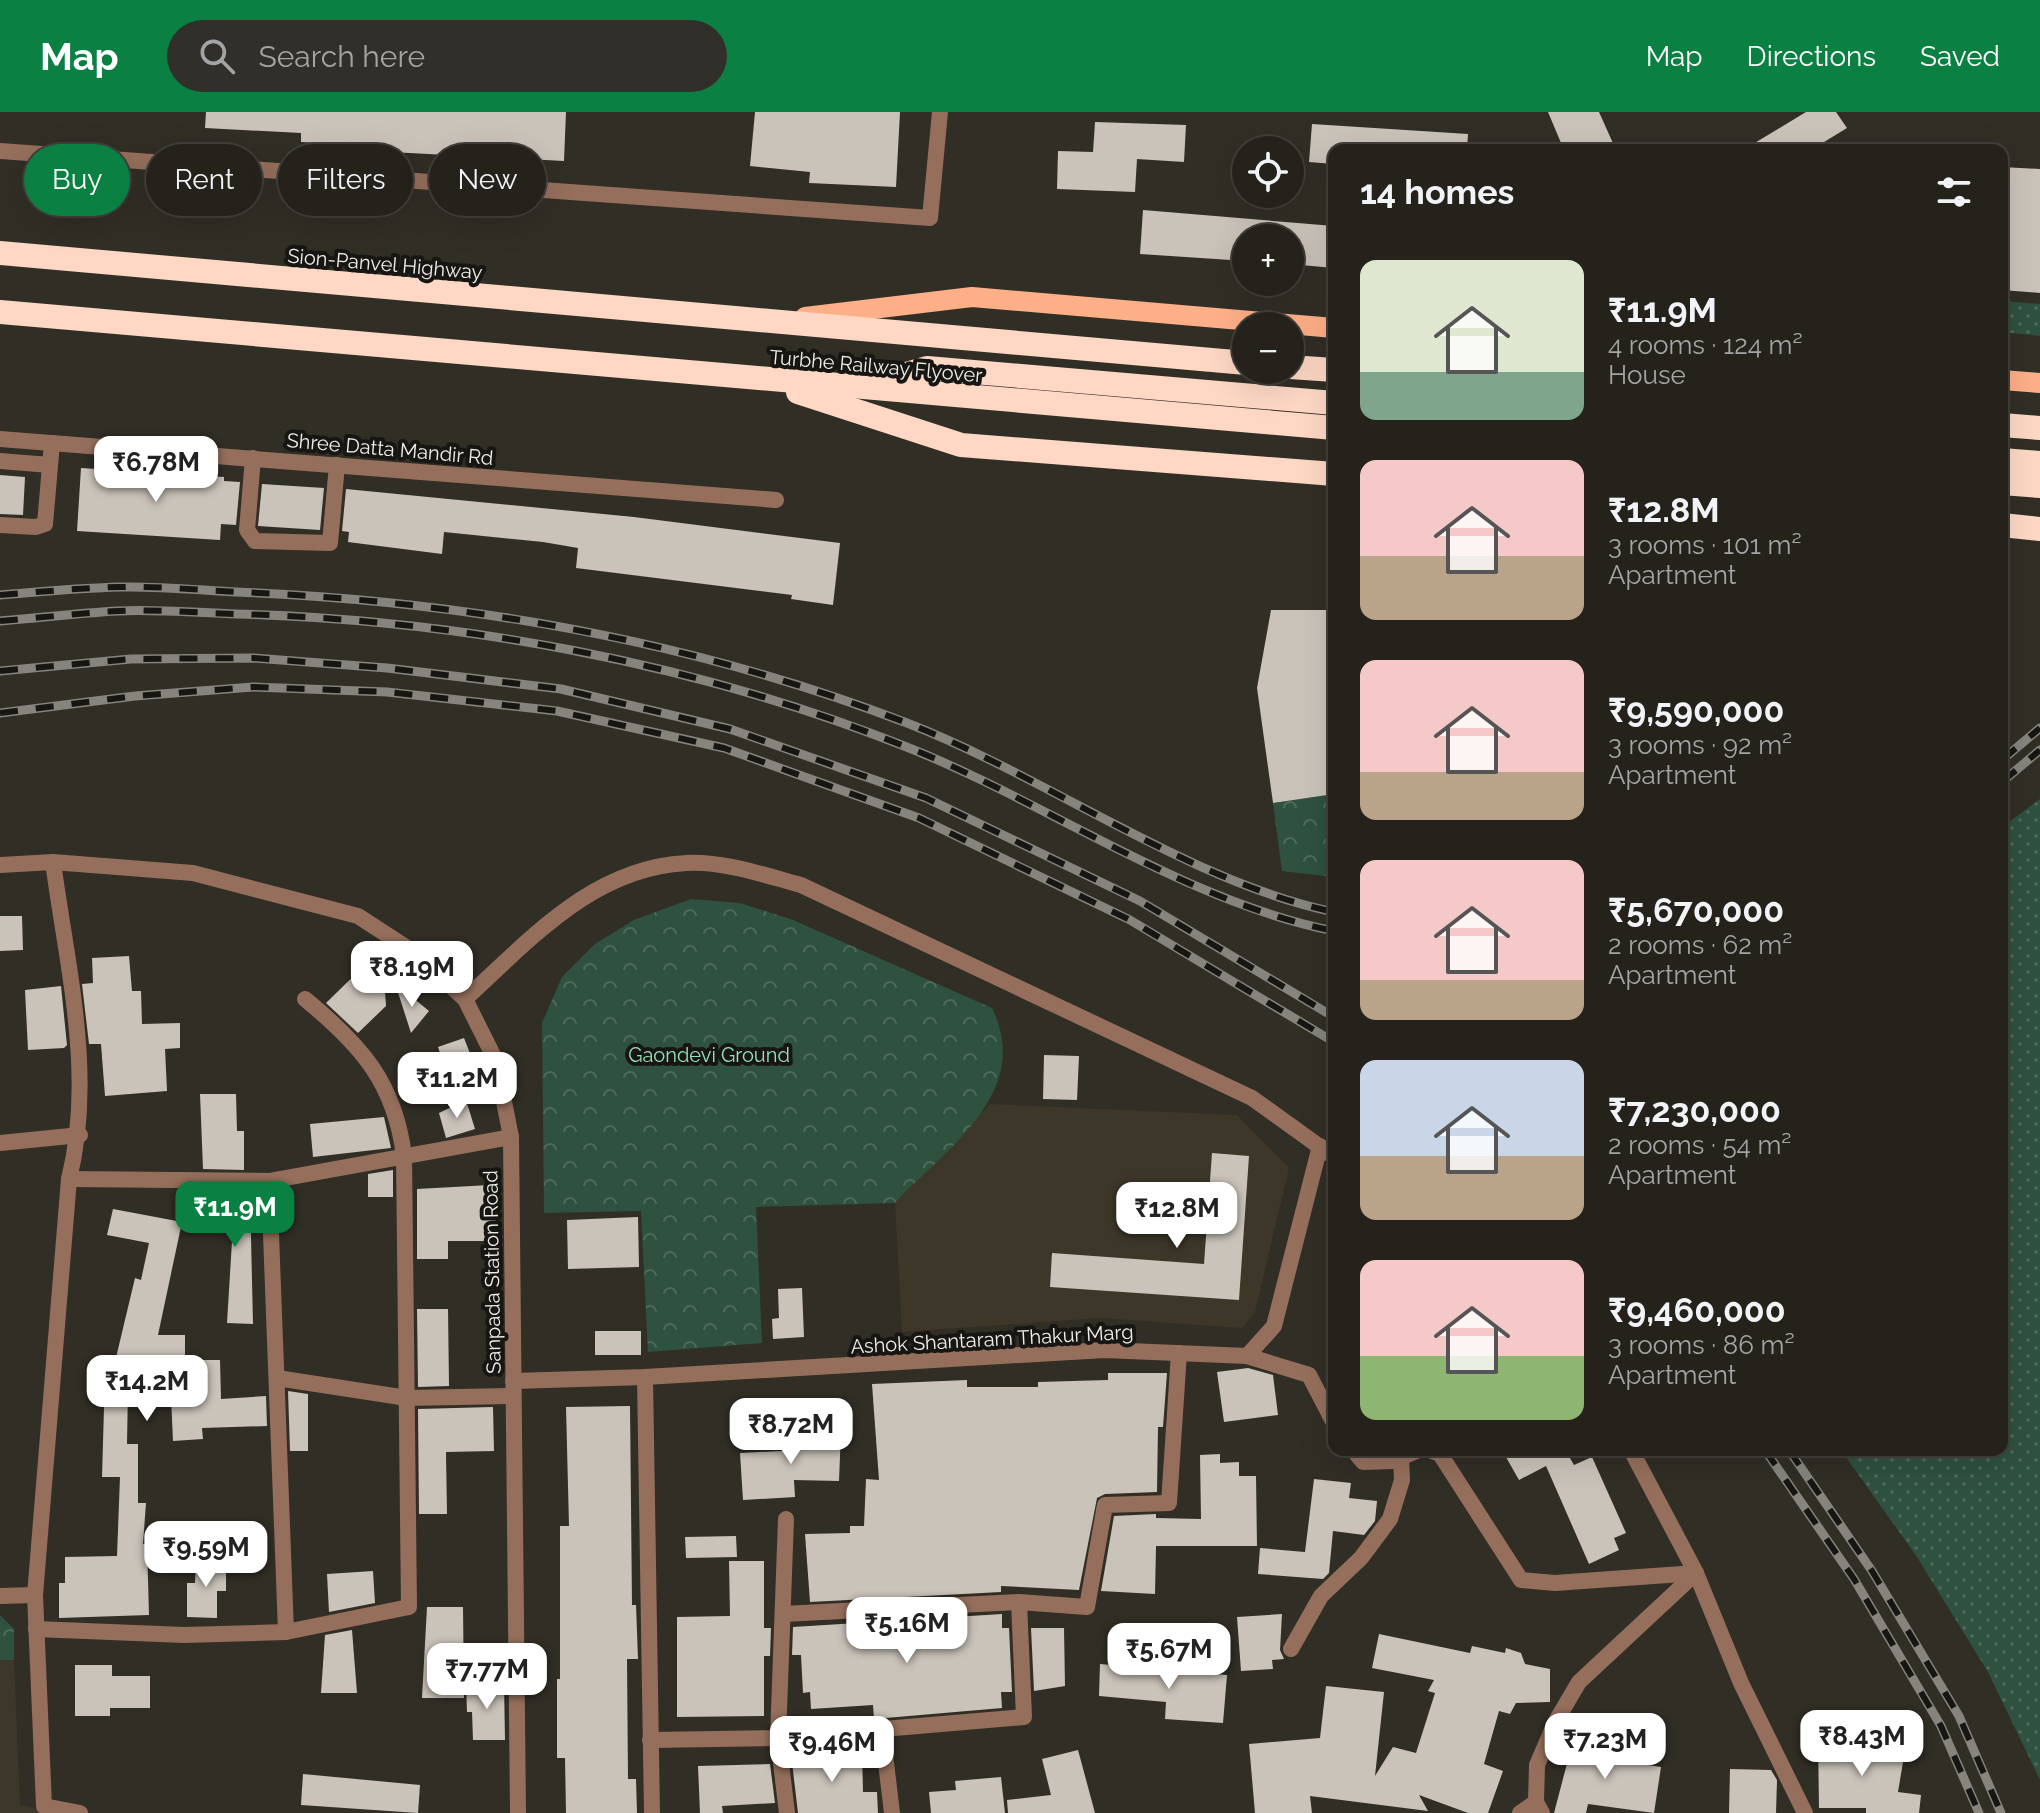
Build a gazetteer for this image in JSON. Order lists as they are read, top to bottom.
{
  "streets": {
    "highway": ["Sion-Panvel Highway", "Turbhe Railway Flyover"],
    "street": ["Shree Datta Mandir Rd", "Sanpada Station Road", "Ashok Shantaram Thakur Marg"]
  },
  "crossings": [
    ["Sion-Panvel Highway", "Turbhe Railway Flyover"],
    ["Sanpada Station Road", "Ashok Shantaram Thakur Marg"]
  ],
  "parks": ["Gaondevi Ground"],
  "page": {
    "header": "Map",
    "search": "Search here",
    "nav": ["Map", "Directions", "Saved"],
    "map_buttons": ["+", "−"],
    "chip": [
      "Buy",
      "Rent",
      "Filters",
      "New"
    ],
    "heading": "14 homes",
    "list": [
      {
        "name": "₹11.9M",
        "note": "4 rooms · 124 m² · House"
      },
      {
        "name": "₹12.8M",
        "note": "3 rooms · 101 m² · Apartment"
      },
      {
        "name": "₹9,590,000",
        "note": "3 rooms · 92 m² · Apartment"
      },
      {
        "name": "₹5,670,000",
        "note": "2 rooms · 62 m² · Apartment"
      },
      {
        "name": "₹7,230,000",
        "note": "2 rooms · 54 m² · Apartment"
      },
      {
        "name": "₹9,460,000",
        "note": "3 rooms · 86 m² · Apartment"
      }
    ],
    "price": [
      "₹6.78M",
      "₹8.19M",
      "₹11.2M",
      "₹11.9M",
      "₹12.8M",
      "₹14.2M",
      "₹8.72M",
      "₹9.59M",
      "₹5.16M",
      "₹5.67M",
      "₹7.77M",
      "₹8.43M",
      "₹7.23M",
      "₹9.46M"
    ]
  }
}
